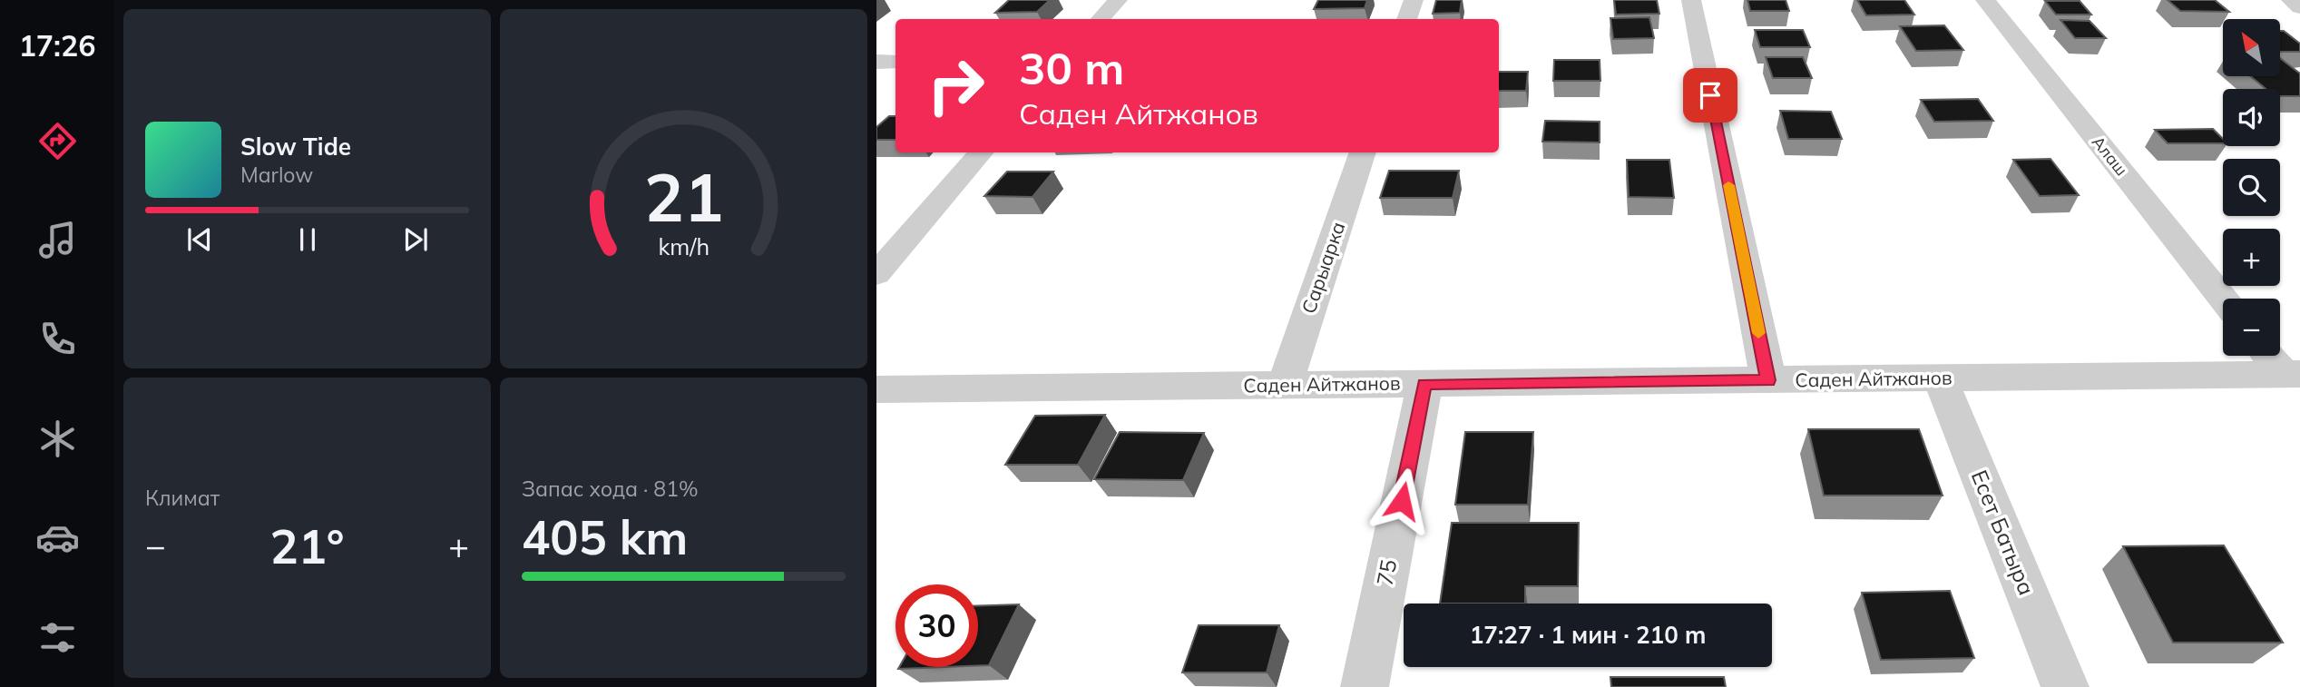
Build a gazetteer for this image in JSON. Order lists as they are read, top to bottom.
{
  "streets": {
    "street": [
      "Алаш",
      "Сарыарка",
      "Саден Айтжанов",
      "Есет Батыра",
      "75"
    ]
  },
  "crossings": [
    ["Сарыарка", "Саден Айтжанов"],
    ["Саден Айтжанов", "Есет Батыра"],
    ["Саден Айтжанов", "75"]
  ],
  "north": "top left",
  "page": {
    "tabs": "17:26",
    "map_buttons": ["+", "−"],
    "turn": ["30 m", "Саден Айтжанов"],
    "song": ["Slow Tide", "Marlow"],
    "tile": [
      "Климат",
      ["Запас хода · 81%", "405 km"]
    ],
    "heat": ["−", "21°", "+"],
    "limit": "30",
    "trip": "17:27 · 1 мин · 210 m",
    "gauge": ["21", "km/h"]
  }
}
